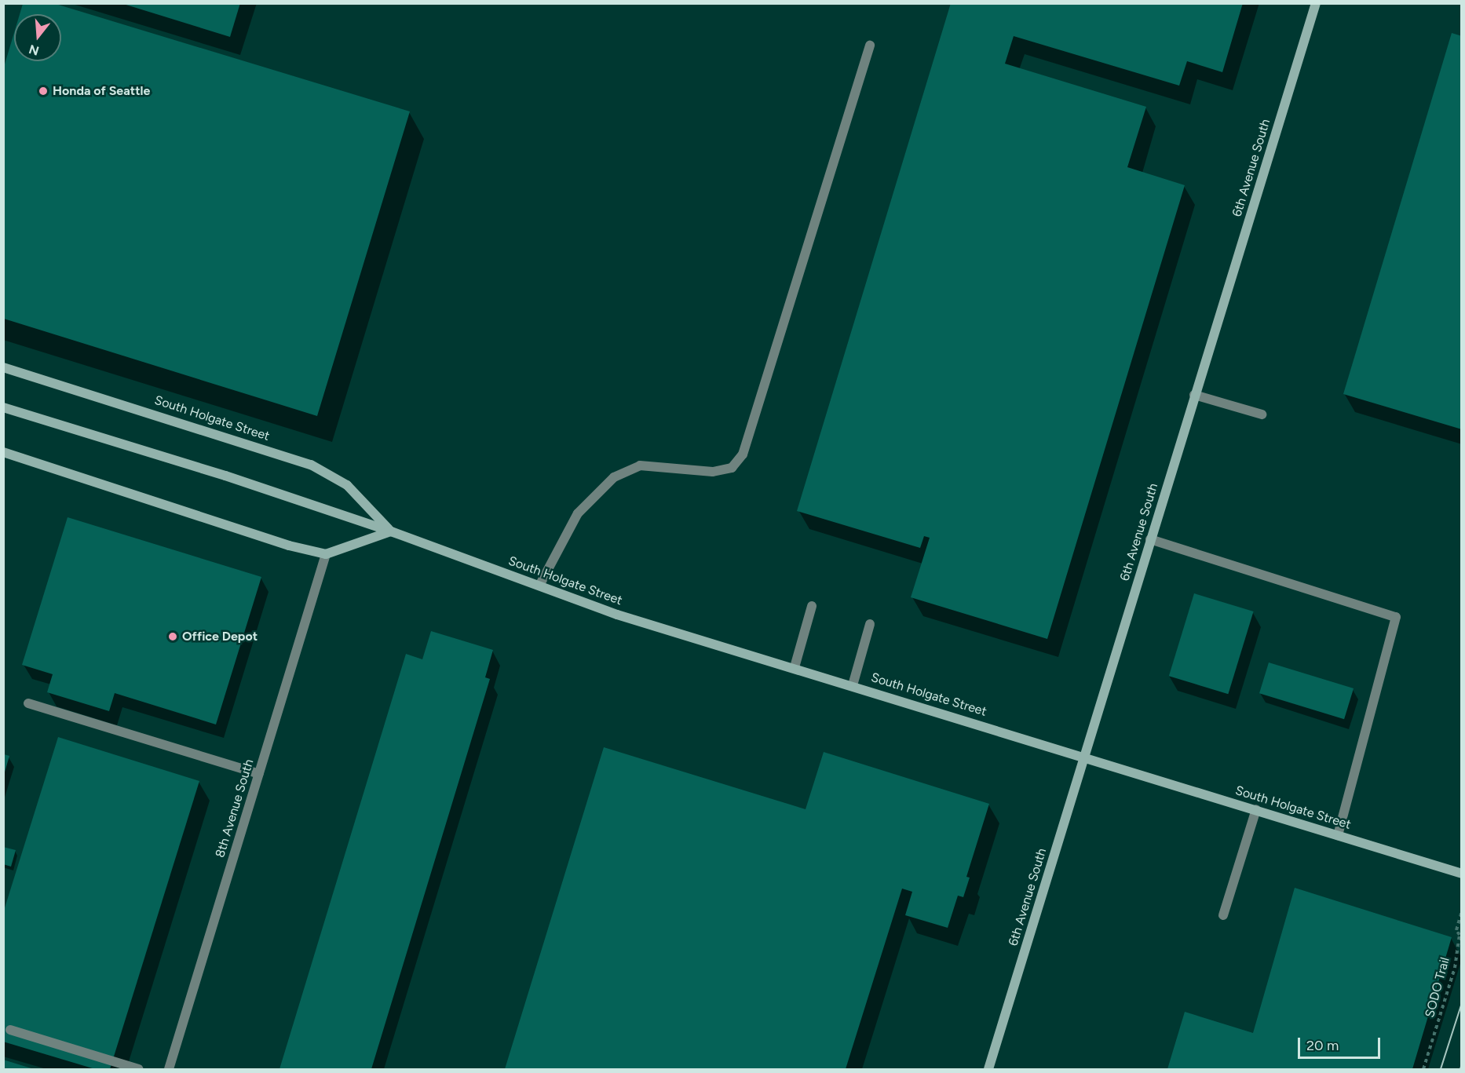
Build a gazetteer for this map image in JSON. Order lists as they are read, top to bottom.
{
  "streets": {
    "main road": ["6th Avenue South", "South Holgate Street"],
    "street": ["8th Avenue South"],
    "path": ["SODO Trail"]
  },
  "crossings": [
    ["6th Avenue South", "South Holgate Street"]
  ],
  "places": ["Honda of Seattle", "Office Depot"],
  "scale_bar": "20 m",
  "north": "bottom"
}
